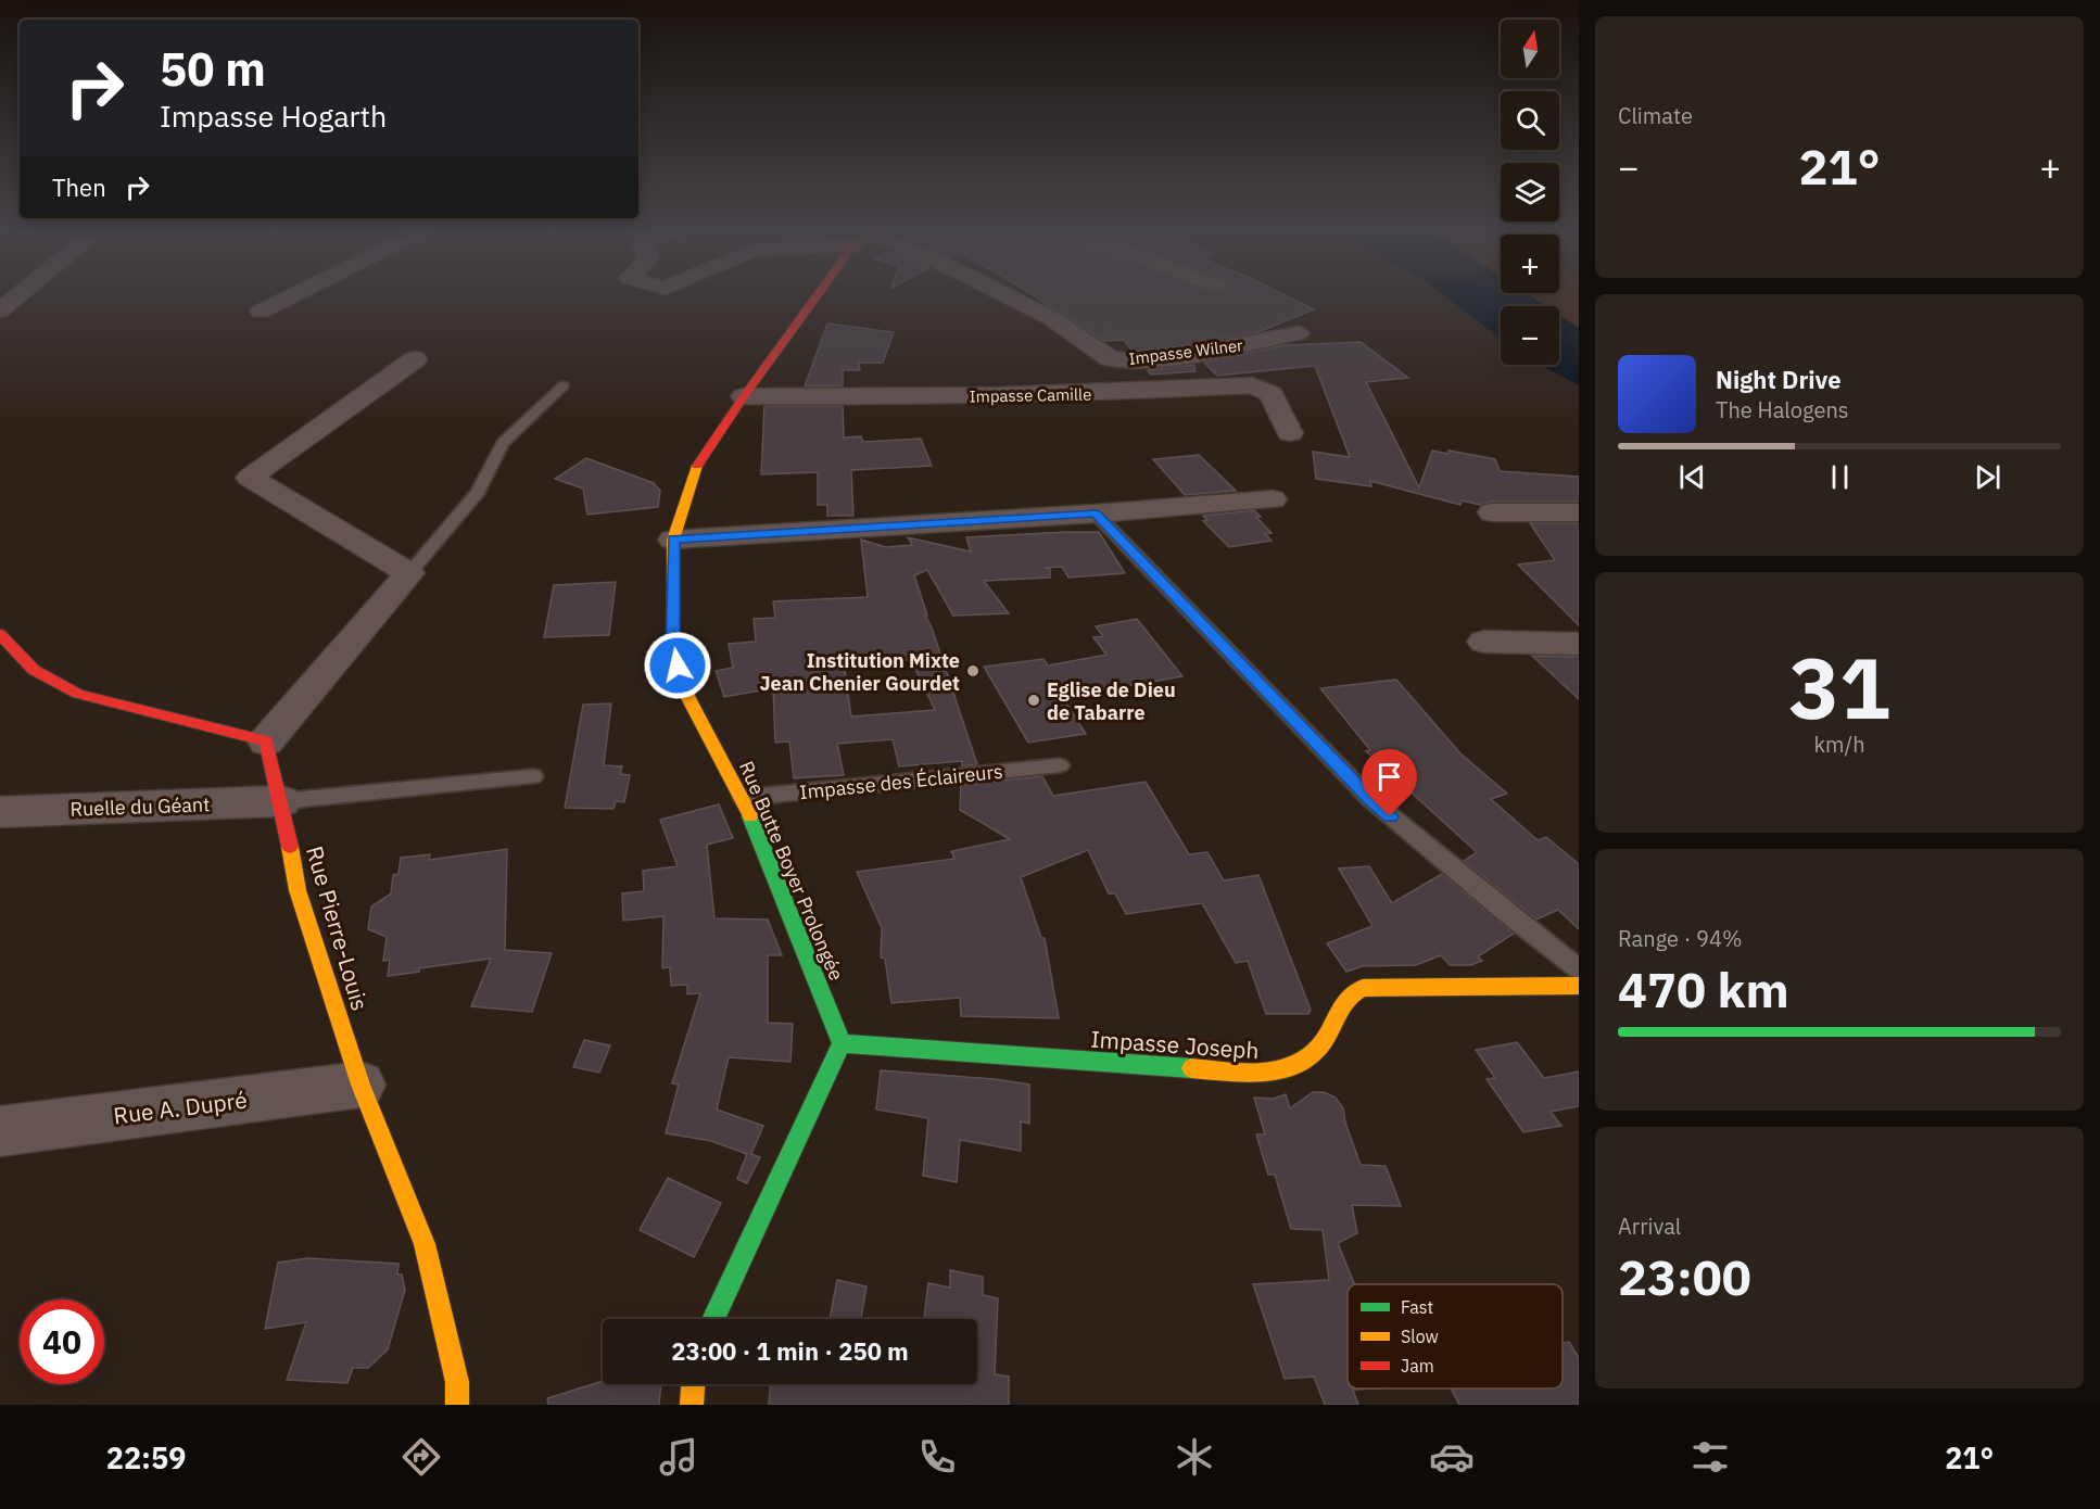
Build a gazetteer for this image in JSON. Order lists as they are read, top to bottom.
{
  "streets": {
    "street": [
      "Impasse Wilner",
      "Impasse Camille",
      "Ruelle du Géant",
      "Rue Butte Boyer Prolongée",
      "Rue Pierre-Louis",
      "Impasse Joseph",
      "Rue A. Dupré"
    ],
    "lane": ["Impasse des Éclaireurs"]
  },
  "crossings": [
    ["Impasse Camille", "Rue Butte Boyer Prolongée"],
    ["Impasse des Éclaireurs", "Rue Butte Boyer Prolongée"],
    ["Ruelle du Géant", "Rue Pierre-Louis"],
    ["Rue Butte Boyer Prolongée", "Impasse Joseph"],
    ["Rue Pierre-Louis", "Rue A. Dupré"]
  ],
  "places": ["Institution Mixte Jean Chenier Gourdet", "Eglise de Dieu de Tabarre"],
  "legend": ["Fast", "Slow", "Jam"],
  "north": "top",
  "page": {
    "tile": [
      "Climate",
      ["31", "km/h"],
      ["Range · 94%", "470 km"],
      ["Arrival", "23:00"]
    ],
    "map_buttons": ["+", "−"],
    "turn": ["50 m", "Impasse Hogarth"],
    "heat": ["−", "21°", "+"],
    "then": "Then",
    "song": ["Night Drive", "The Halogens"],
    "limit": "40",
    "trip": "23:00 · 1 min · 250 m",
    "tabs": ["22:59", "21°"]
  }
}
